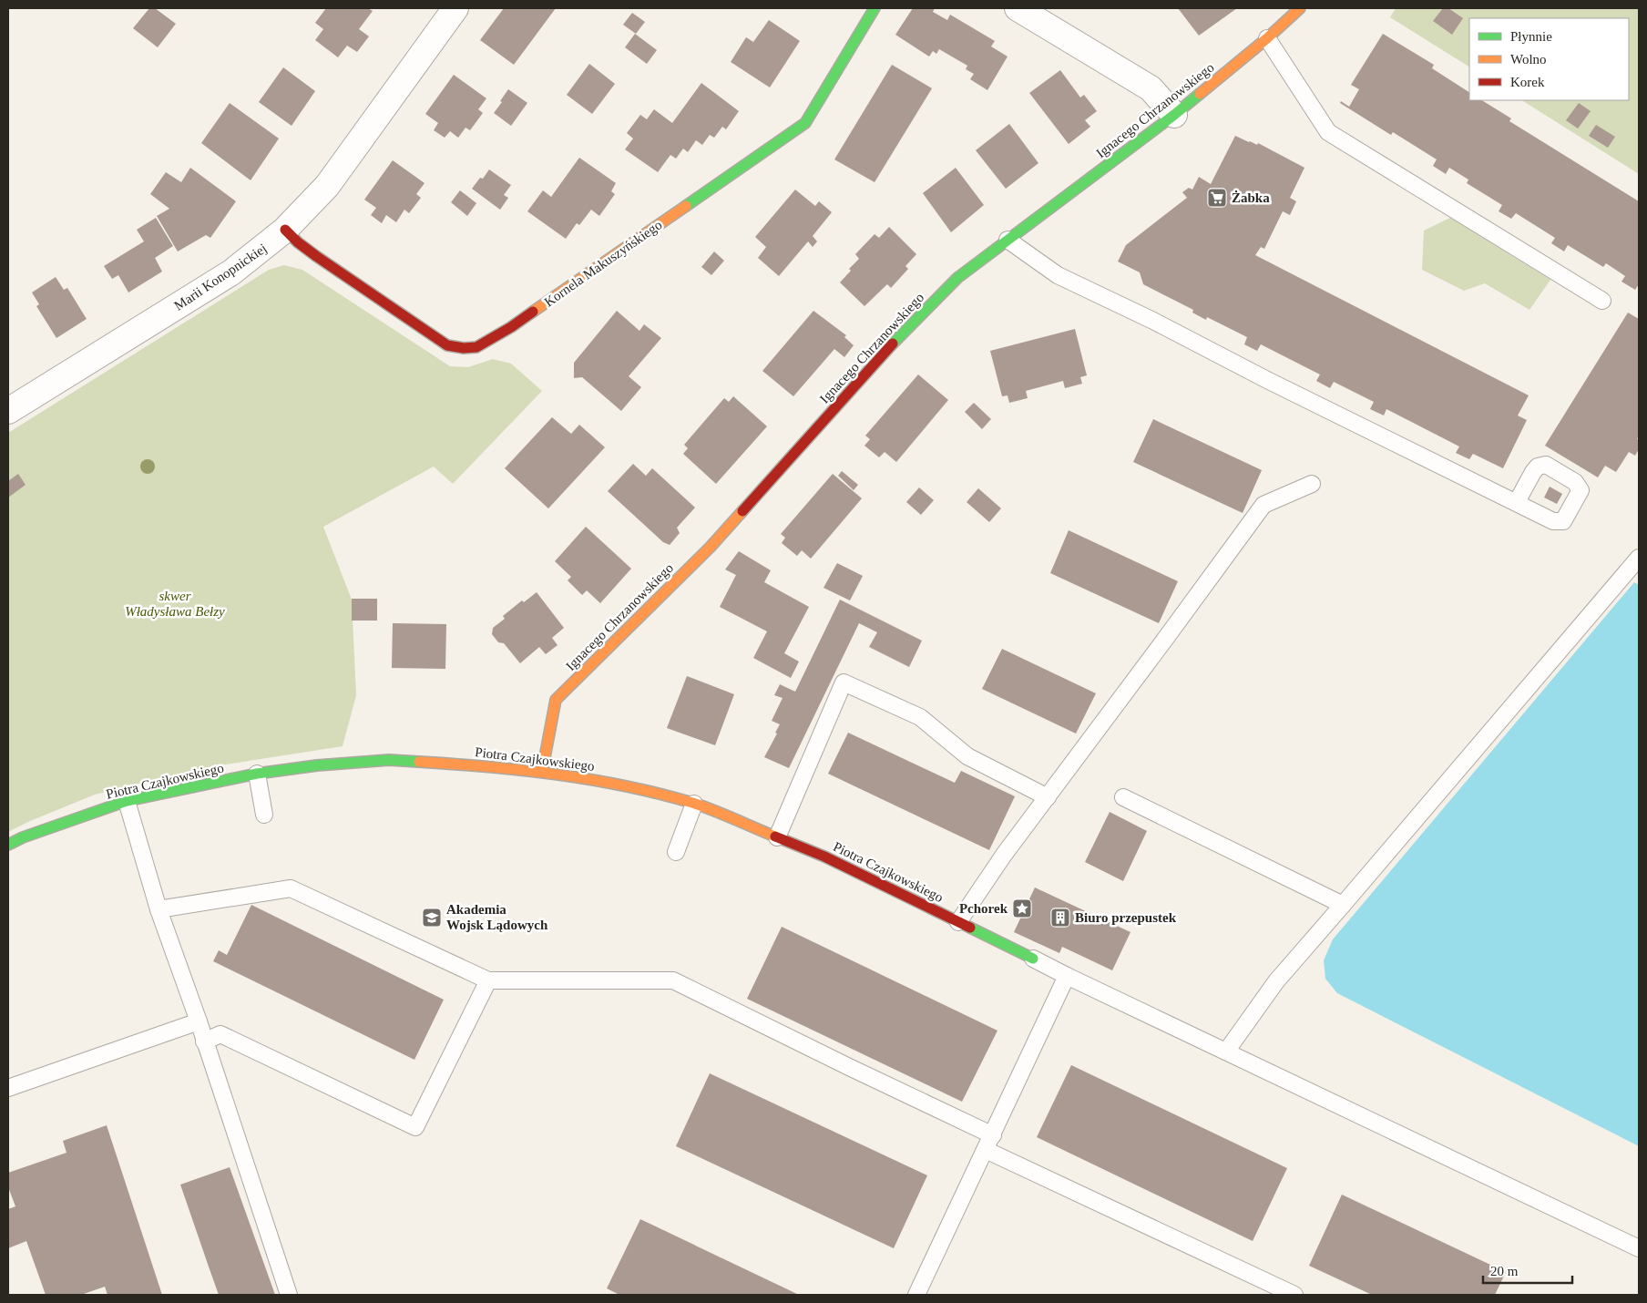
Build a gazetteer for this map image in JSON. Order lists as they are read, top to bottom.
{
  "streets": {
    "street": [
      "Ignacego Chrzanowskiego",
      "Kornela Makuszyńskiego",
      "Marii Konopnickiej",
      "Piotra Czajkowskiego"
    ]
  },
  "crossings": [
    ["Ignacego Chrzanowskiego", "Piotra Czajkowskiego"],
    ["Kornela Makuszyńskiego", "Marii Konopnickiej"]
  ],
  "parks": ["skwer Władysława Bełzy"],
  "places": {
    "supermarket": ["Żabka"],
    "place": ["Pchorek"],
    "school or university": ["Akademia Wojsk Lądowych"],
    "building": ["Biuro przepustek"]
  },
  "legend": ["Płynnie", "Wolno", "Korek"],
  "scale_bar": "20 m"
}
